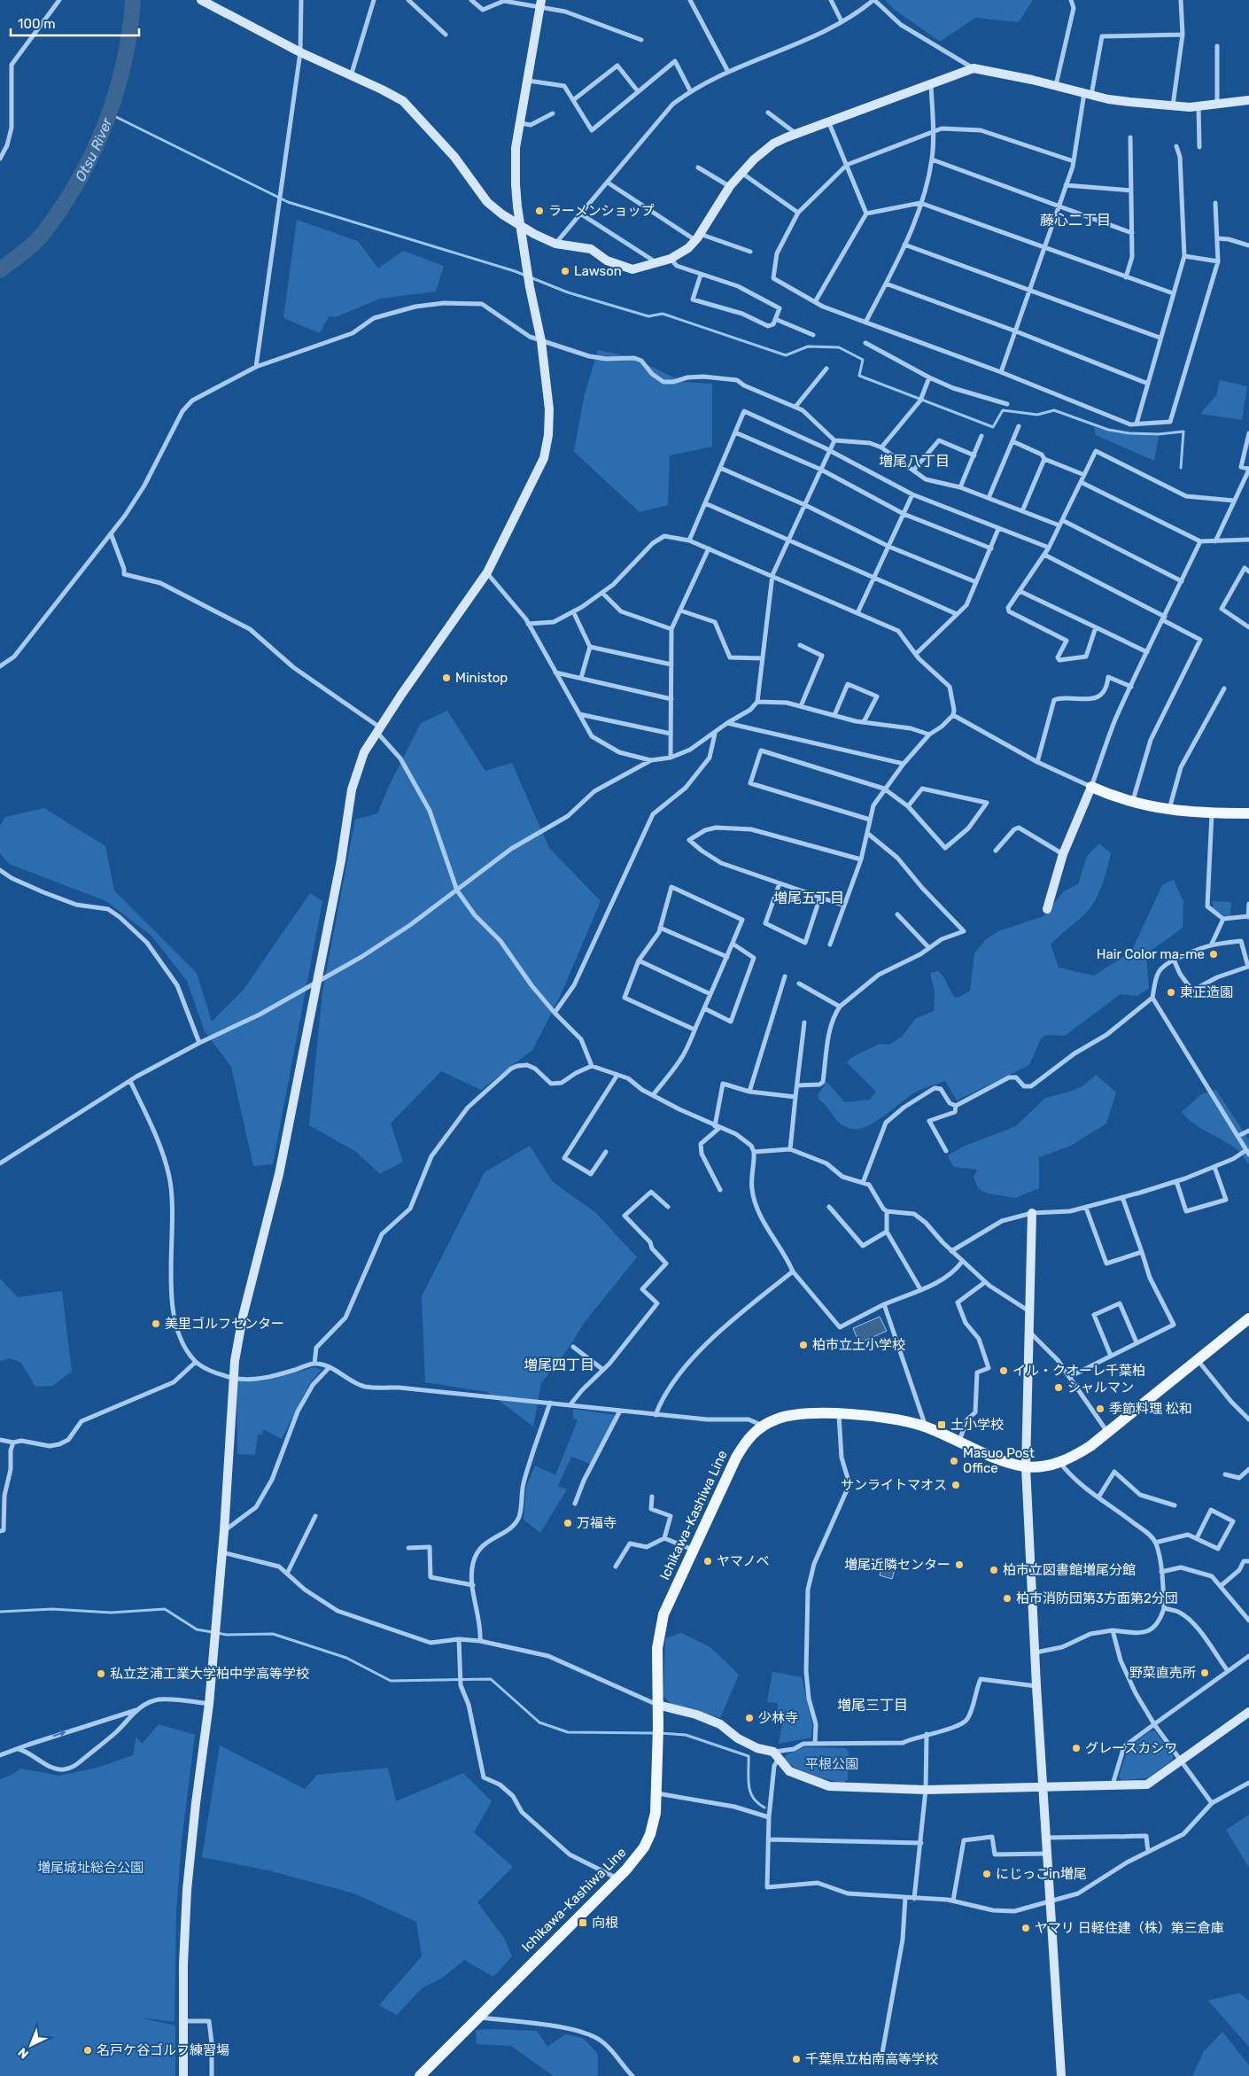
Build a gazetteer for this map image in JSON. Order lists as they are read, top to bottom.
{
  "streets": {
    "main road": ["Ichikawa-Kashiwa Line"]
  },
  "districts": [
    "藤心二丁目",
    "増尾八丁目",
    "増尾五丁目",
    "増尾四丁目",
    "増尾三丁目"
  ],
  "water": ["Otsu River"],
  "parks": ["平根公園", "増尾城址総合公園"],
  "places": {
    "other": [
      "ラーメンショップ",
      "Lawson",
      "Ministop",
      "Hair Color ma-me",
      "東正造園",
      "美里ゴルフセンター",
      "柏市立土小学校",
      "イル・クオーレ千葉柏",
      "シャルマン",
      "季節料理 松和",
      "Masuo Post Office",
      "サンライトマオス",
      "万福寺",
      "ヤマノベ",
      "増尾近隣センター",
      "柏市立図書館増尾分館",
      "柏市消防団第3方面第2分団",
      "野菜直売所",
      "私立芝浦工業大学柏中学高等学校",
      "少林寺",
      "グレースカシワ",
      "にじっこin増尾",
      "ヤマリ 日軽住建（株）第三倉庫",
      "名戸ケ谷ゴルフ練習場",
      "千葉県立柏南高等学校"
    ],
    "transit": ["土小学校", "向根"]
  },
  "scale_bar": "100 m",
  "north": "bottom left"
}
